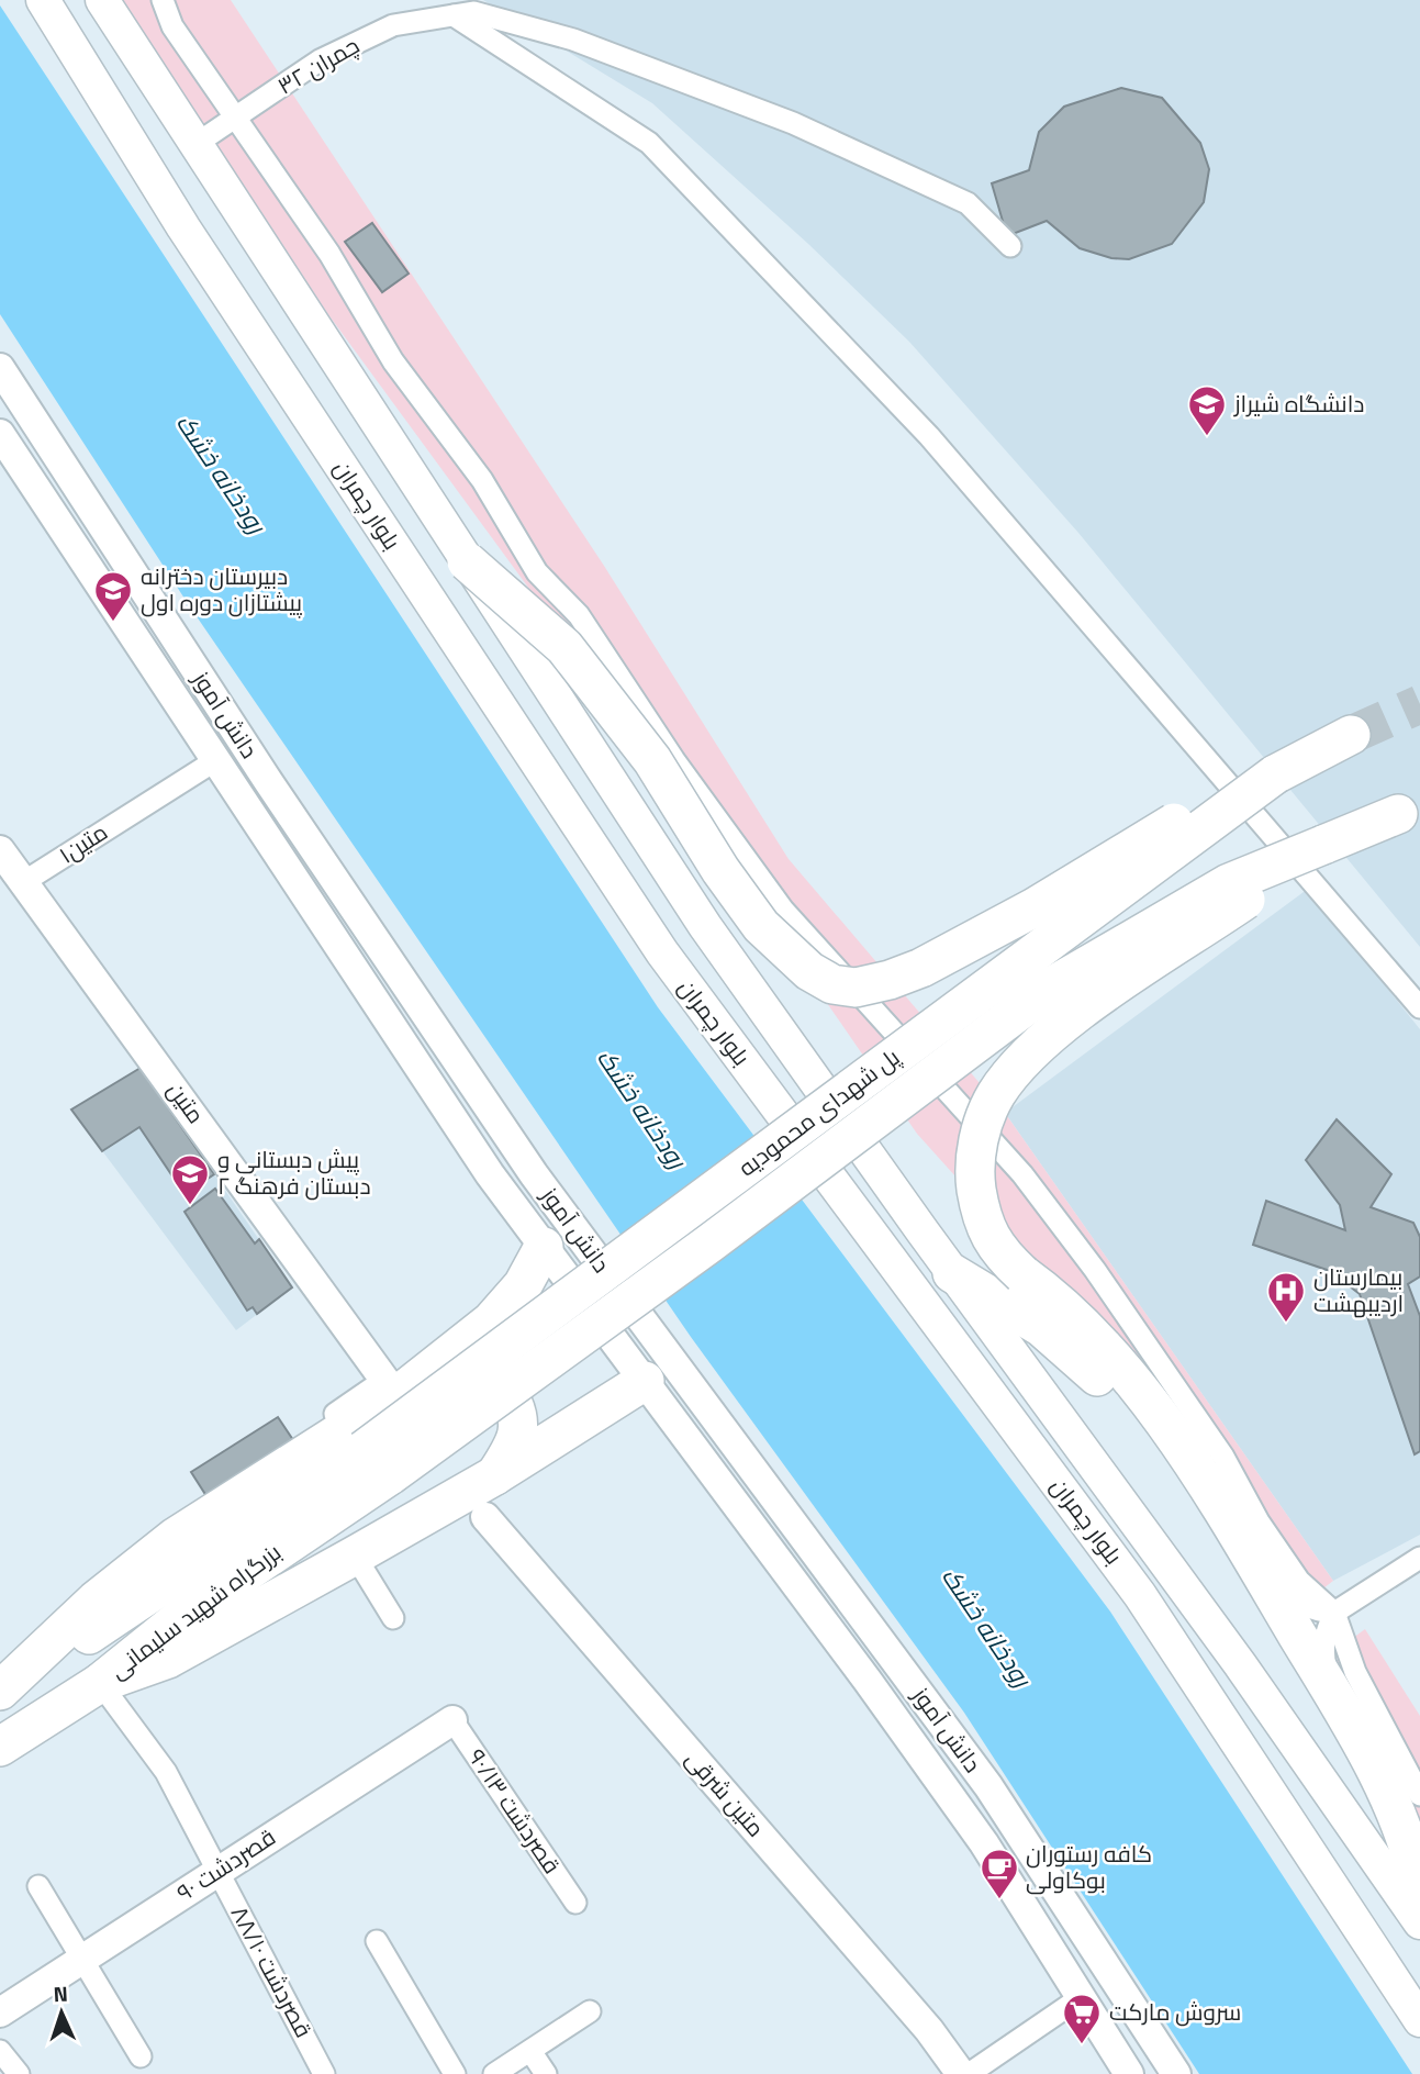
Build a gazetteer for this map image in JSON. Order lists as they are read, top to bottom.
{
  "streets": {
    "highway": ["پل شهدای محمودیه", "بزرگراه شهید سلیمانی"],
    "main road": [
      "بلوار چمران",
      "دانش آموز",
      "متین",
      "متین شرقی",
      "۹۰ قصردشت"
    ],
    "street": [
      "۳۲ چمران",
      "متین۱",
      "۹۰/۱۳ قصردشت",
      "۸۸/۱۰ قصردشت"
    ]
  },
  "crossings": [
    ["۳۲ چمران", "بلوار چمران"],
    ["دانش آموز", "متین۱"],
    ["متین۱", "متین"],
    ["پل شهدای محمودیه", "بزرگراه شهید سلیمانی"],
    ["بزرگراه شهید سلیمانی", "۸۸/۱۰ قصردشت"],
    ["۹۰/۱۳ قصردشت", "۹۰ قصردشت"],
    ["۹۰ قصردشت", "۸۸/۱۰ قصردشت"]
  ],
  "water": ["رودخانه خشک"],
  "places": {
    "school or university": ["دانشگاه شیراز", "دبیرستان دخترانه پیشتازان دوره اول", "پیش دبستانی و دبستان فرهنگ ۲"],
    "hospital": ["بیمارستان اردیبهشت"],
    "cafe": ["کافه رستوران بوکاولی"],
    "supermarket": ["سروش مارکت"]
  },
  "north": "top"
}
